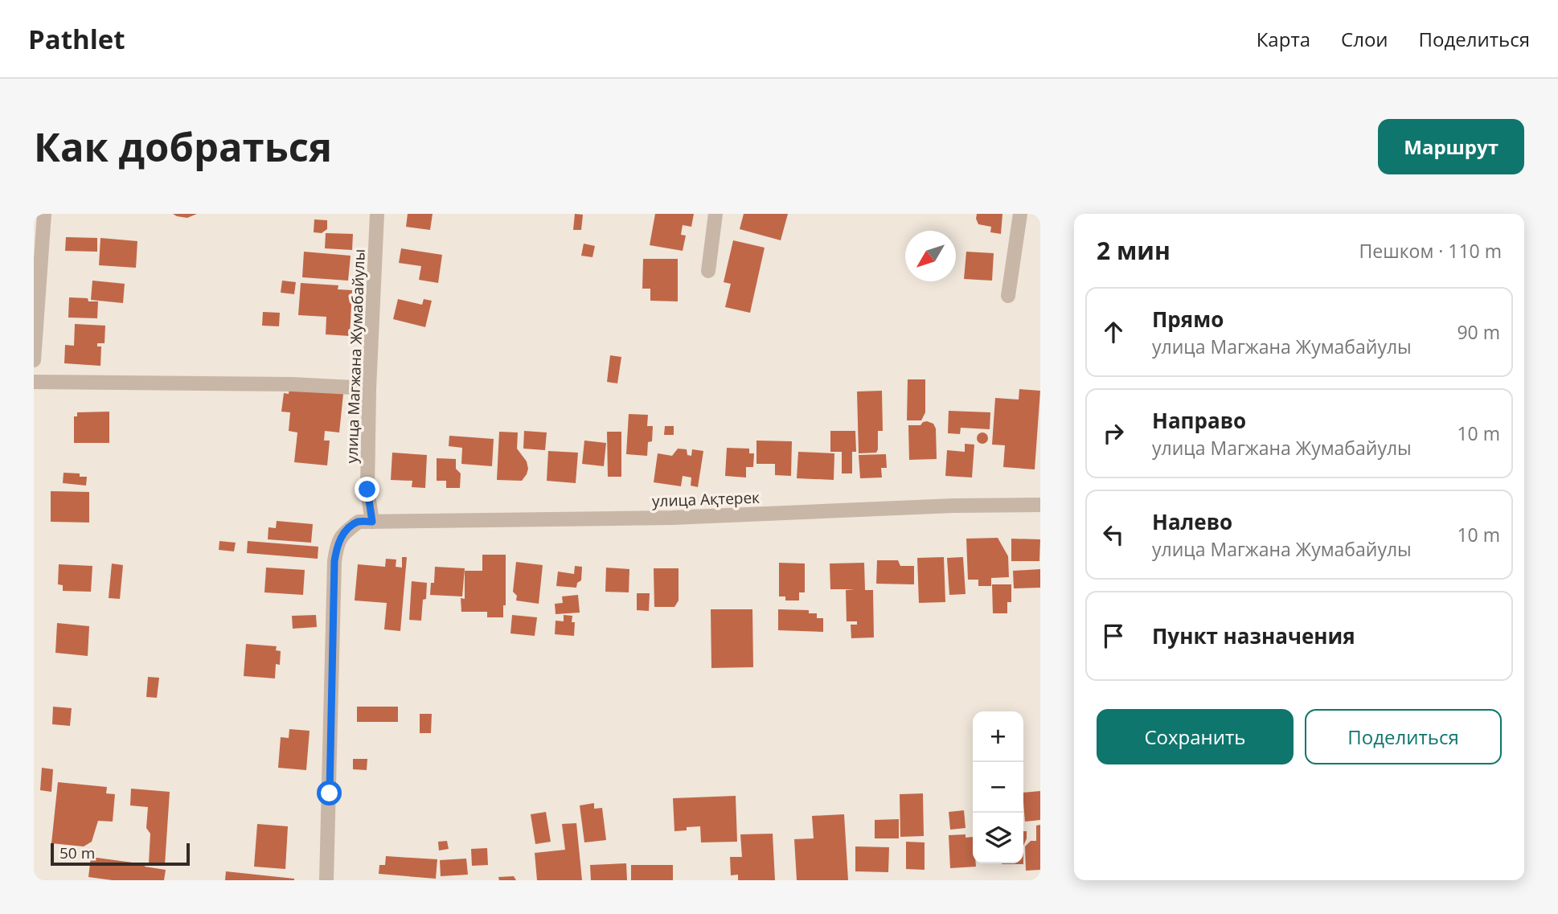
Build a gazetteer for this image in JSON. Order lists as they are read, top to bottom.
{
  "streets": {
    "street": ["улица Магжана Жумабайулы", "улица Ақтерек"]
  },
  "crossings": [
    ["улица Магжана Жумабайулы", "улица Ақтерек"]
  ],
  "scale_bar": "50 m",
  "north": "bottom left",
  "page": {
    "header": "Pathlet",
    "nav": ["Карта", "Слои", "Поделиться"],
    "buttons": [
      "Маршрут",
      ["Сохранить", "Поделиться"]
    ],
    "title": "Как добраться",
    "heading": ["2 мин", "Пешком · 110 m"],
    "list": [
      ["Прямо", "улица Магжана Жумабайулы", "90 m"],
      ["Направо", "улица Магжана Жумабайулы", "10 m"],
      ["Налево", "улица Магжана Жумабайулы", "10 m"],
      "Пункт назначения"
    ],
    "map_buttons": ["+", "−"],
    "scale": "50 m"
  }
}
